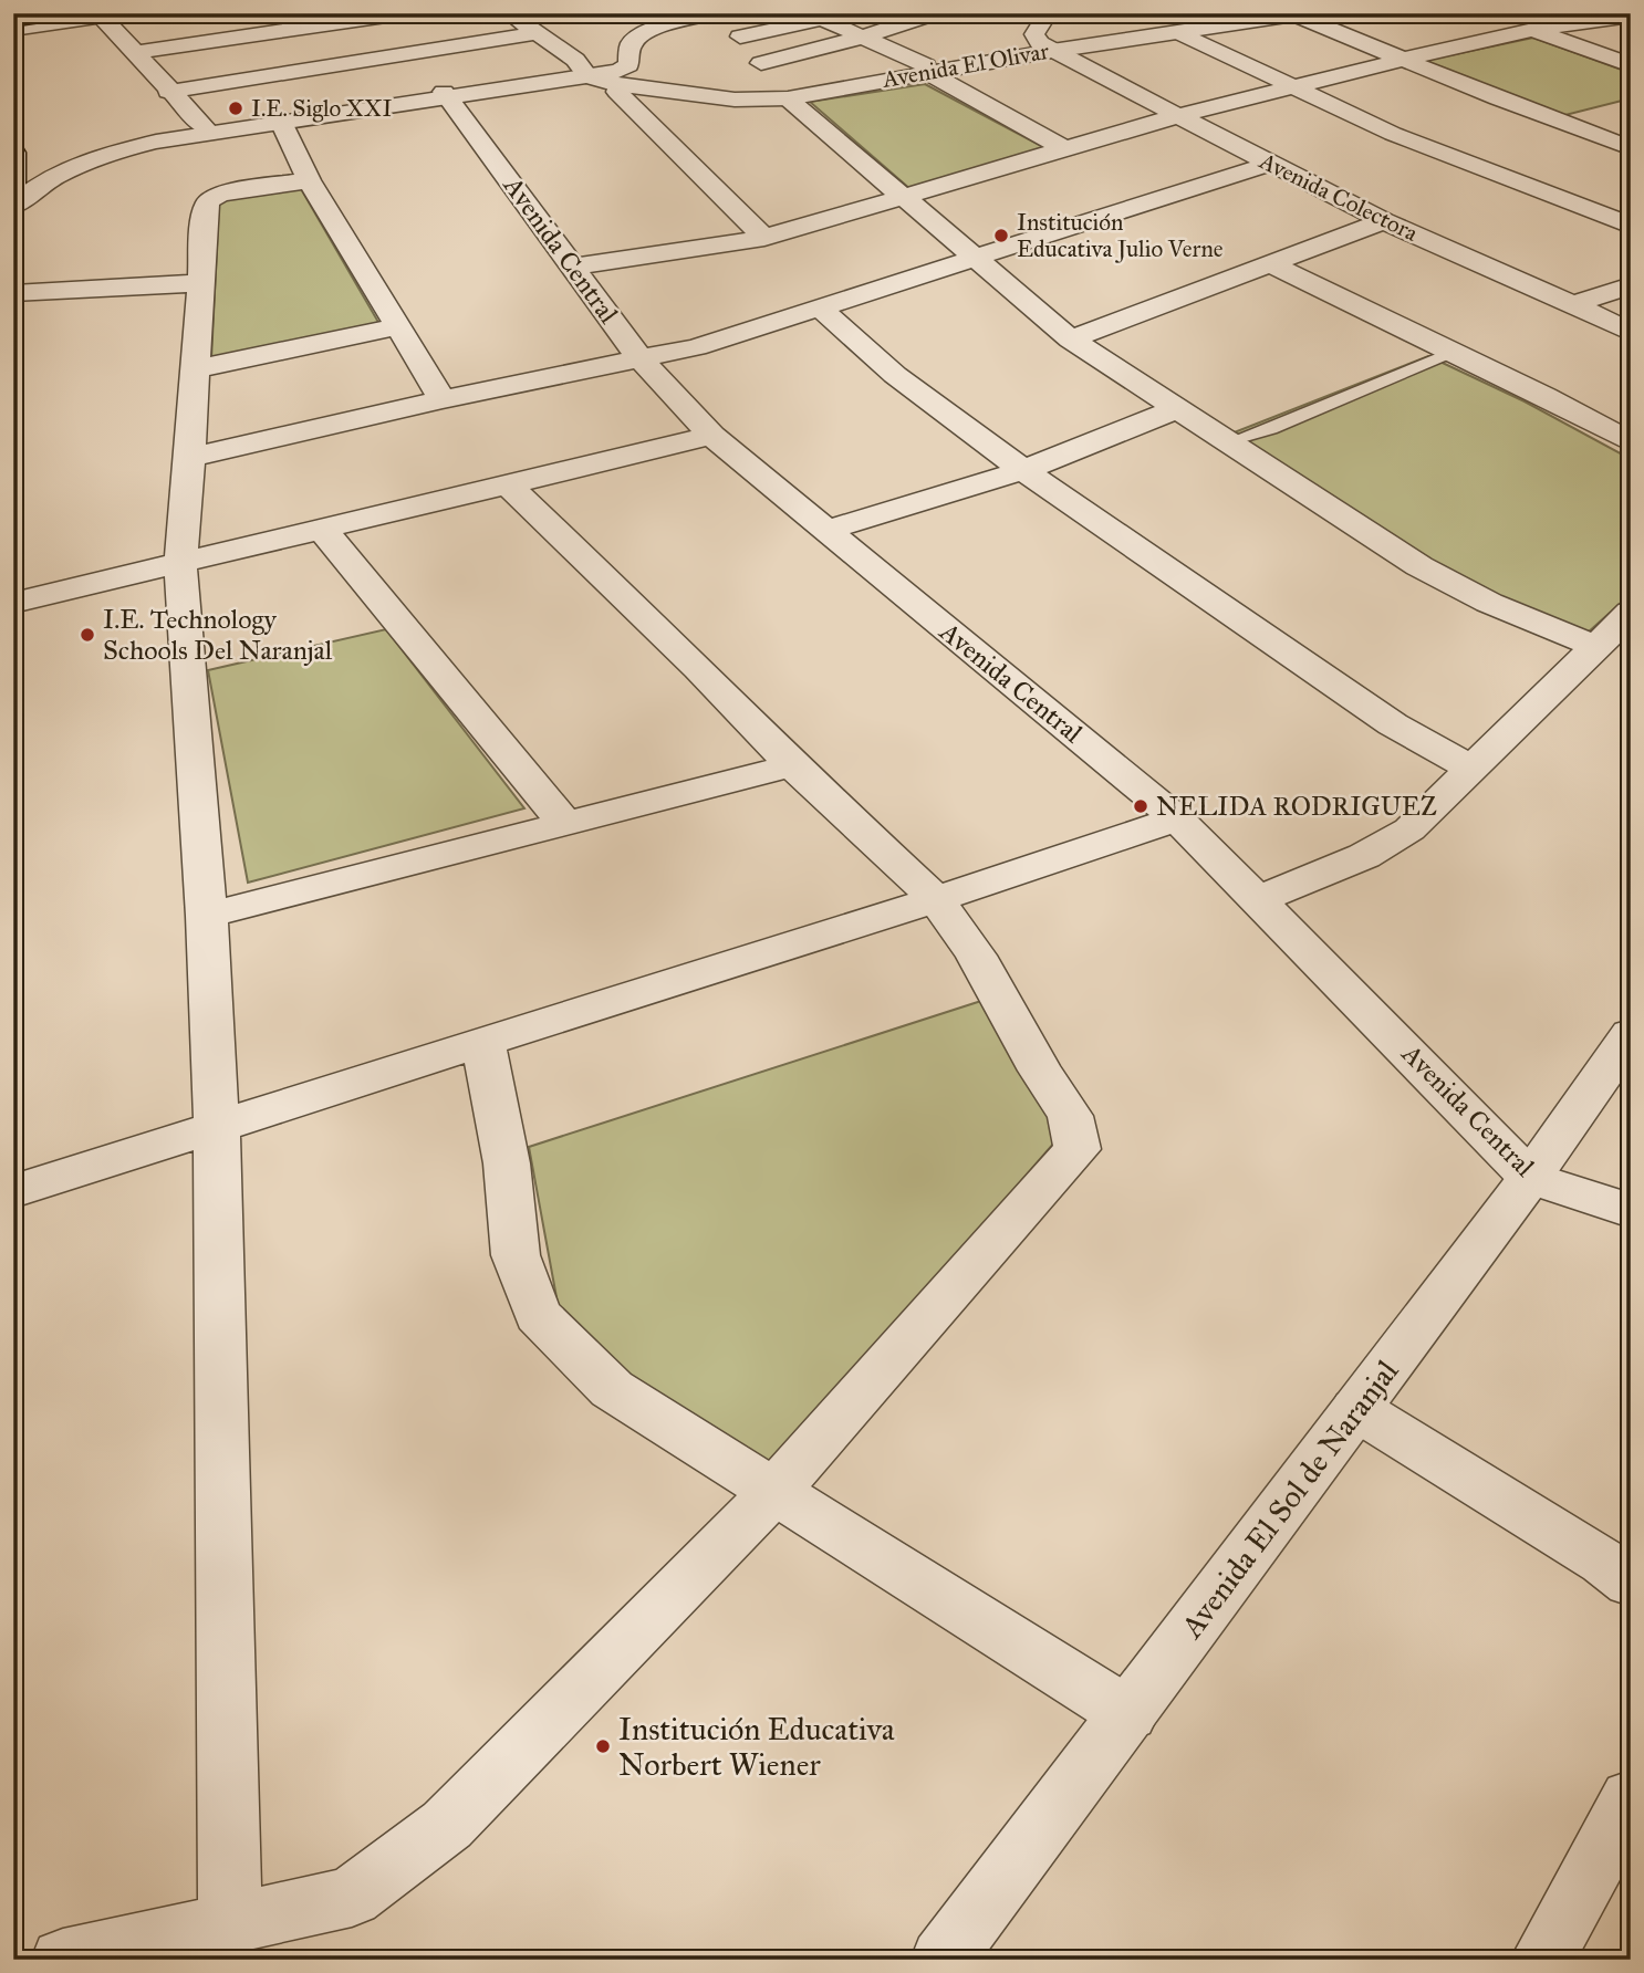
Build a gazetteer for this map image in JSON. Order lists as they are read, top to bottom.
{
  "streets": {
    "street": [
      "Avenida El Olivar",
      "Avenida Colectora",
      "Avenida Central",
      "Avenida El Sol de Naranjal"
    ]
  },
  "crossings": [
    ["Avenida El Olivar", "Avenida Colectora"],
    ["Avenida Central", "Avenida El Sol de Naranjal"]
  ],
  "places": [
    "I.E. Siglo XXI",
    "Institución Educativa Julio Verne",
    "I.E. Technology Schools Del Naranjal",
    "NELIDA RODRIGUEZ",
    "Institución Educativa Norbert Wiener"
  ]
}
